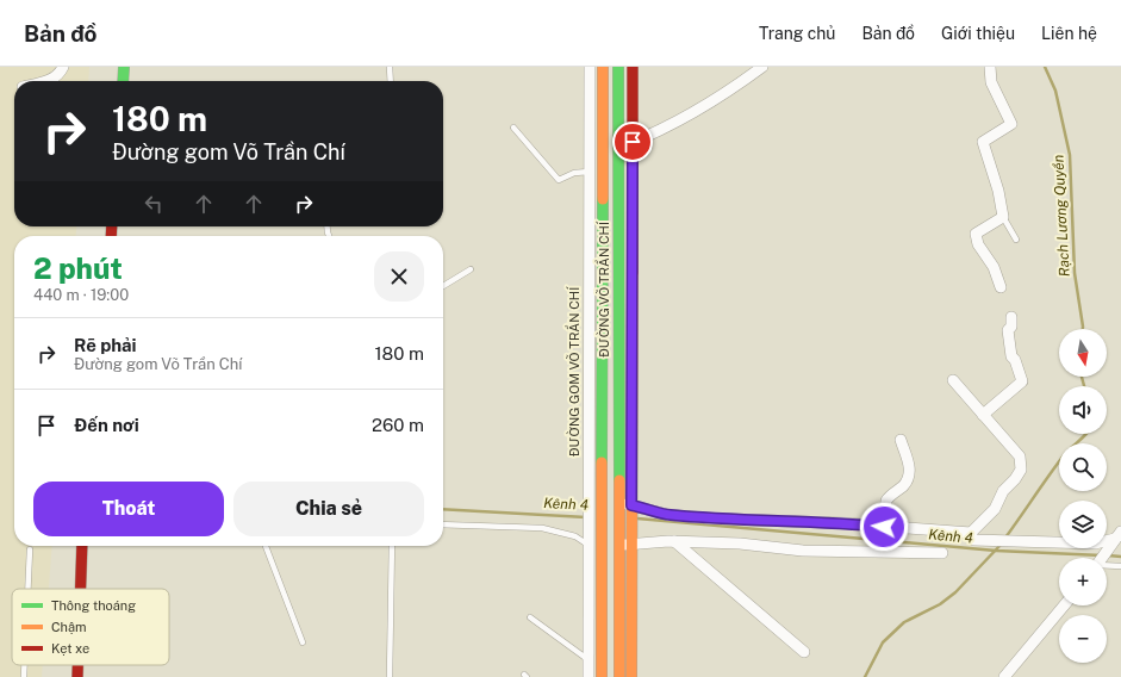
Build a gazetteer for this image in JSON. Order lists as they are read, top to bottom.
{
  "streets": {
    "main road": ["ĐƯỜNG VÕ TRẦN CHÍ"],
    "street": ["ĐƯỜNG GOM VÕ TRẦN CHÍ"]
  },
  "water": ["Rạch Lương Quyền", "Kênh 4"],
  "legend": ["Thông thoáng", "Chậm", "Kẹt xe"],
  "north": "bottom",
  "page": {
    "header": "Bản đồ",
    "nav": [
      "Trang chủ",
      "Bản đồ",
      "Giới thiệu",
      "Liên hệ"
    ],
    "turn": ["180 m", "Đường gom Võ Trần Chí"],
    "heading": ["2 phút", "440 m · 19:00"],
    "list": [
      {
        "name": "Rẽ phải",
        "note": "Đường gom Võ Trần Chí",
        "value": "180 m"
      },
      {
        "name": "Đến nơi",
        "value": "260 m"
      }
    ],
    "map_buttons": ["+", "−"],
    "buttons": ["Thoát", "Chia sẻ"]
  }
}
